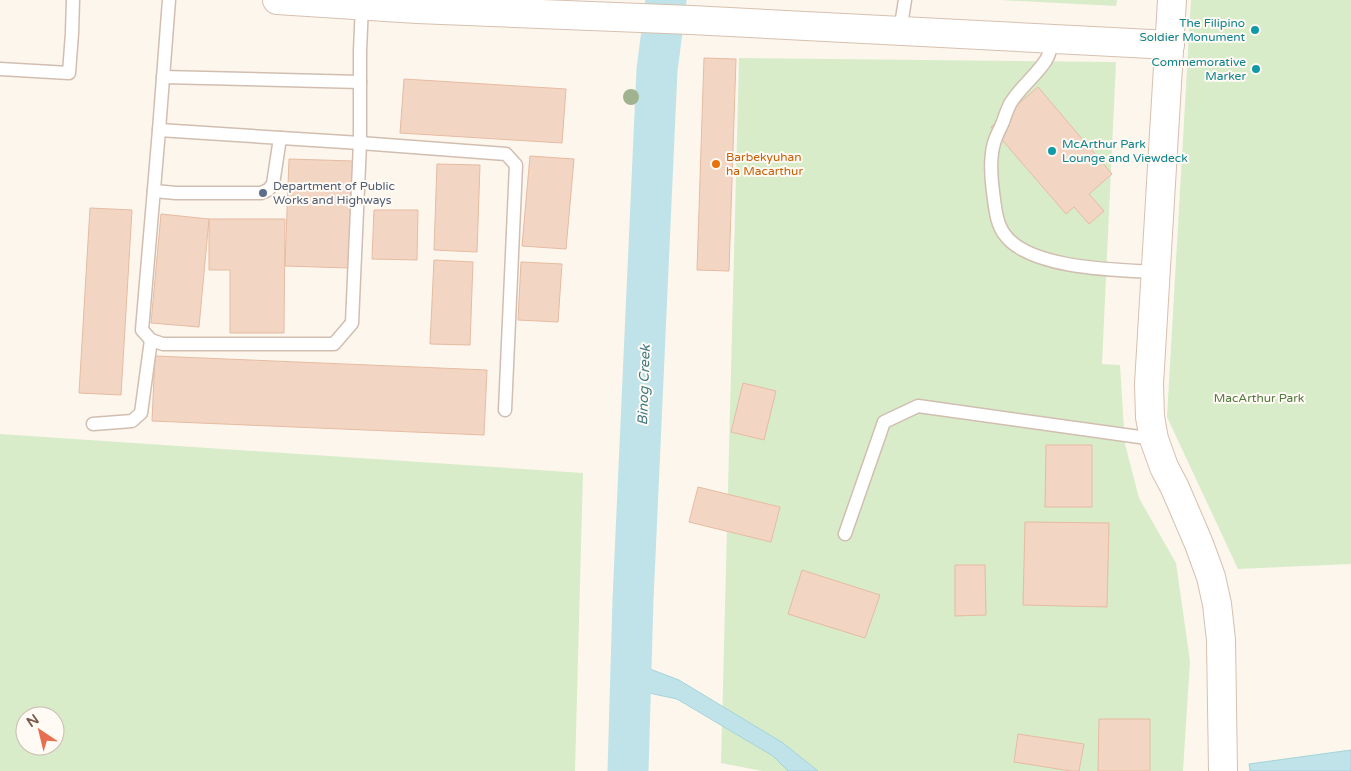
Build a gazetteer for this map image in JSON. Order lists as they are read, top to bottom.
{
  "water": ["Binog Creek"],
  "parks": ["MacArthur Park"],
  "places": [
    "The Filipino Soldier Monument",
    "Commemorative Marker",
    "McArthur Park Lounge and Viewdeck",
    "Barbekyuhan ha Macarthur",
    "Department of Public Works and Highways"
  ],
  "north": "top left"
}
